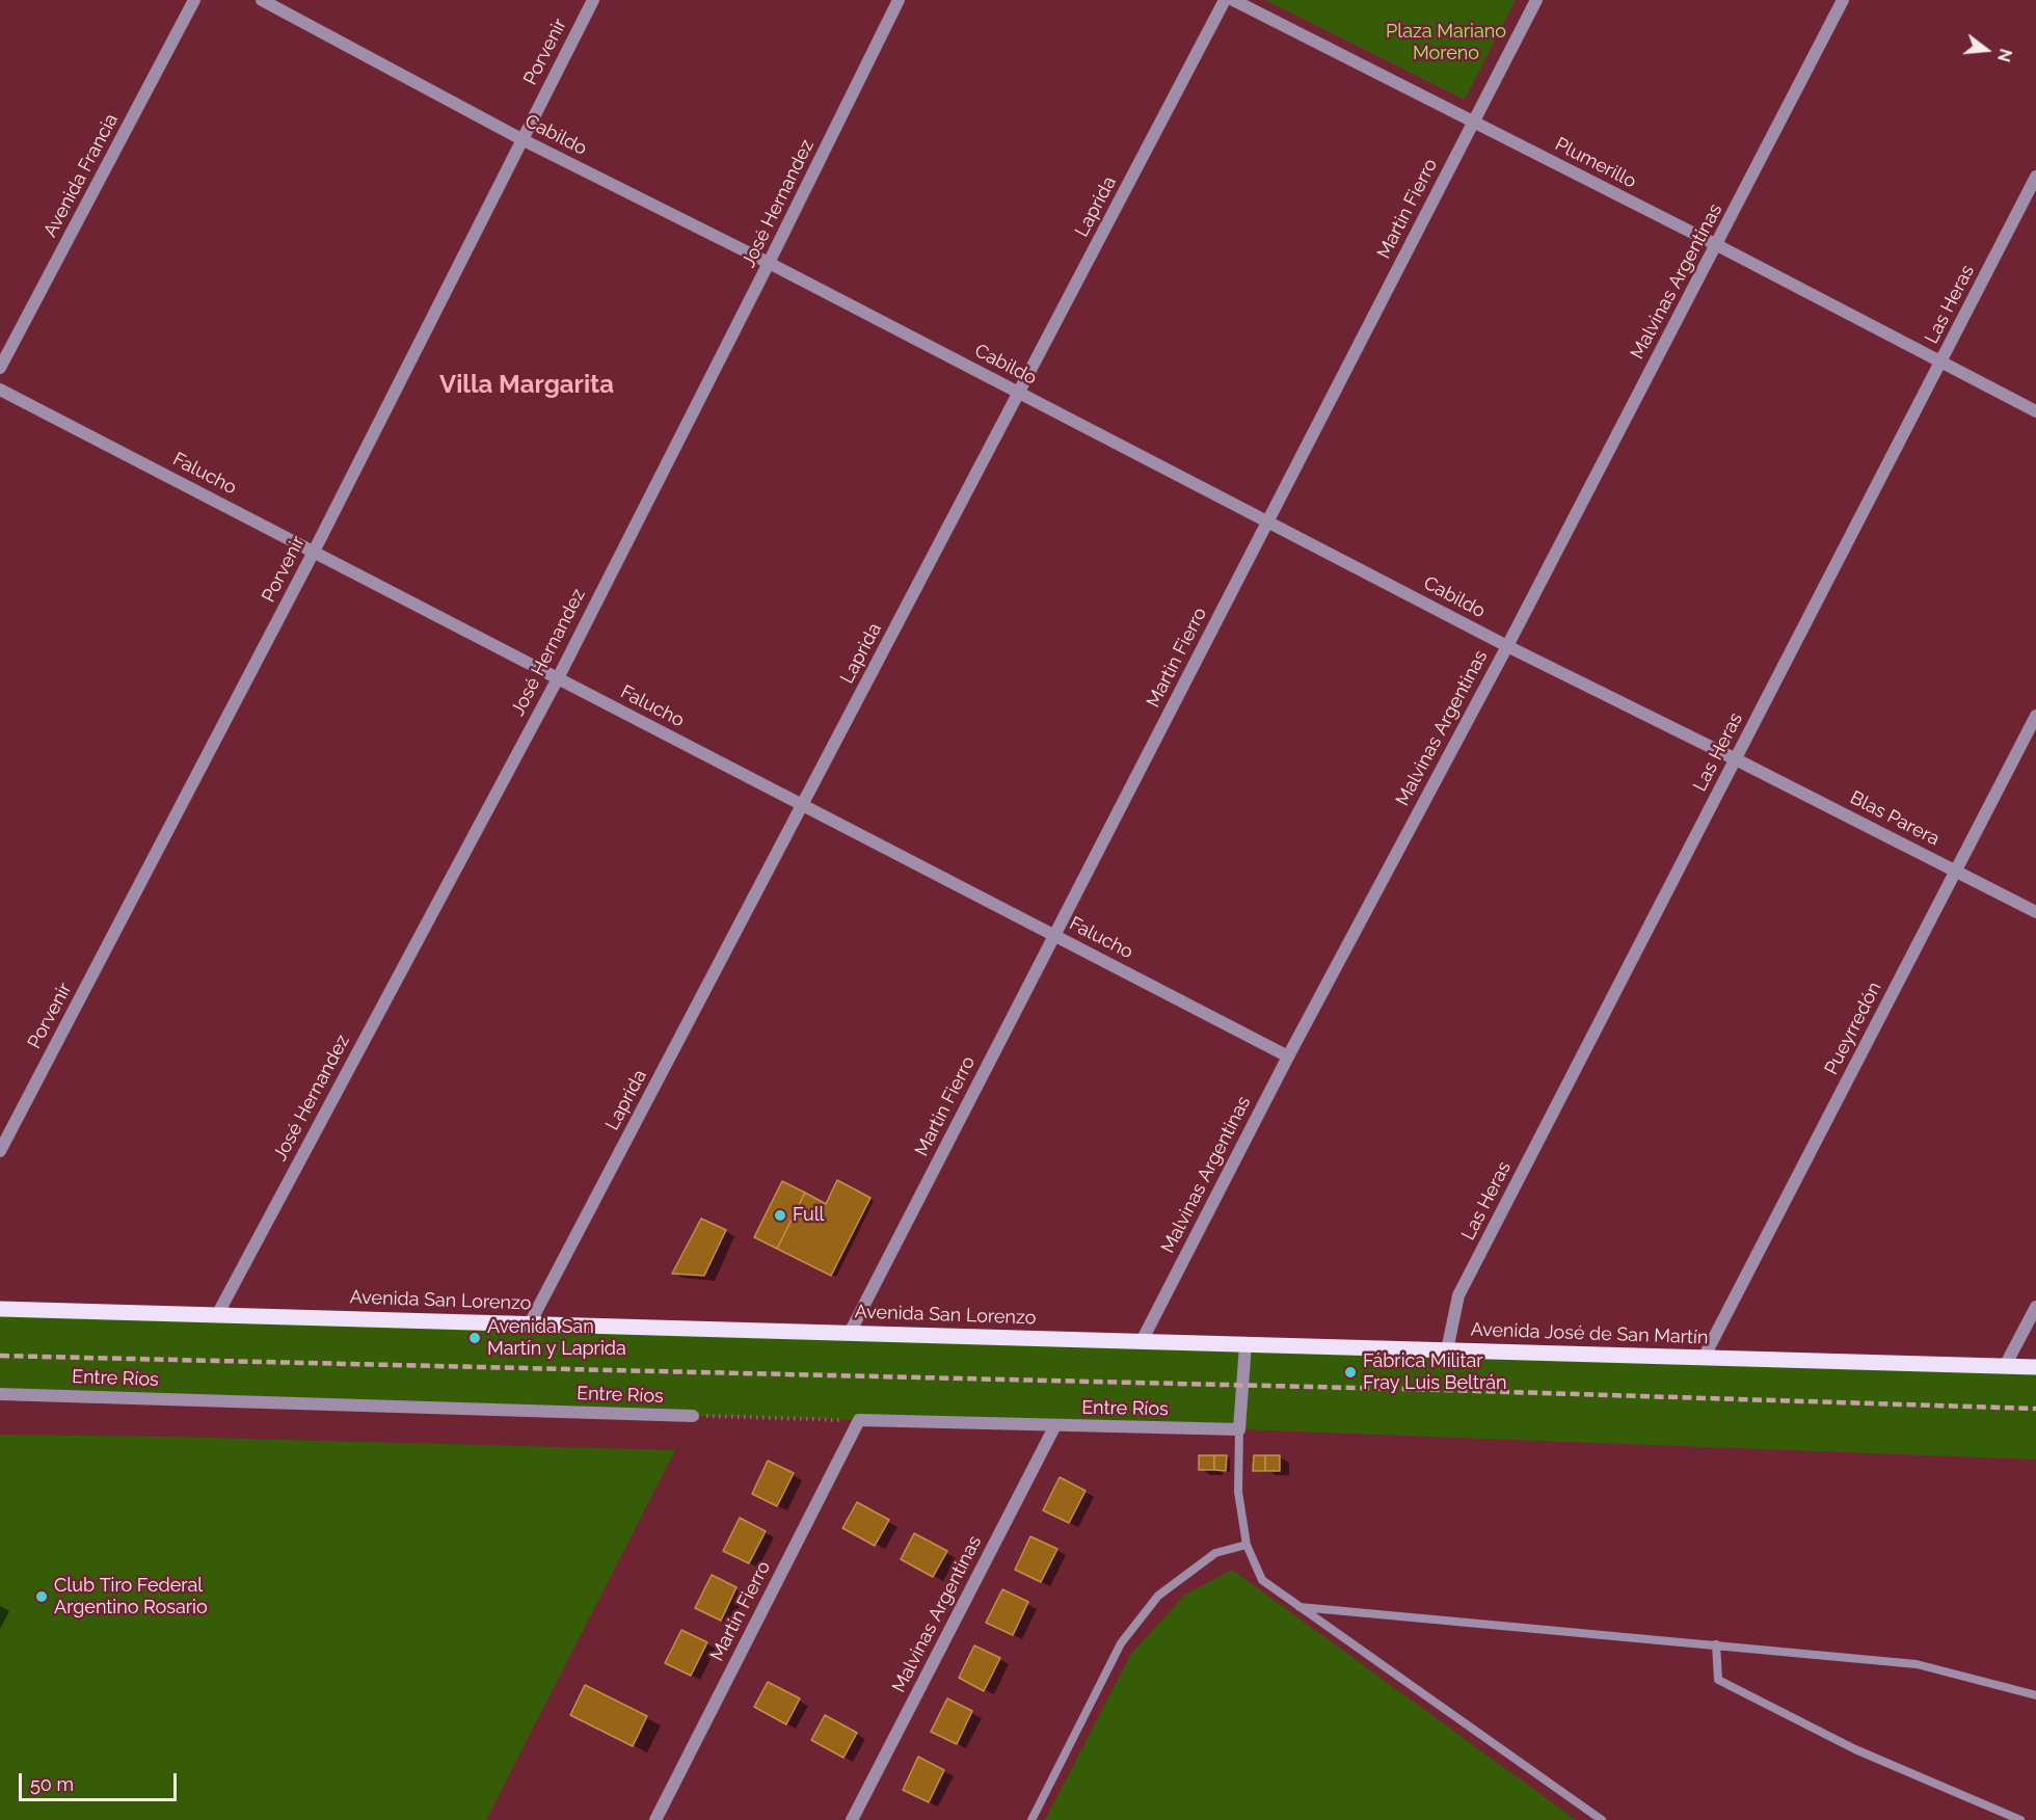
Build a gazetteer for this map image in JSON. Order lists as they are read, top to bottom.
{
  "streets": {
    "main road": ["Avenida San Lorenzo", "Avenida José de San Martín"],
    "street": [
      "Porvenir",
      "Cabildo",
      "Plumerillo",
      "Avenida Francia",
      "José Hernandez",
      "Laprida",
      "Martin Fierro",
      "Malvinas Argentinas",
      "Las Heras",
      "Falucho",
      "Blas Parera",
      "Pueyrredón",
      "Entre Ríos"
    ]
  },
  "crossings": [
    ["Porvenir", "Cabildo"],
    ["Porvenir", "Falucho"],
    ["Cabildo", "José Hernandez"],
    ["Cabildo", "Laprida"],
    ["Cabildo", "Martin Fierro"],
    ["Cabildo", "Malvinas Argentinas"],
    ["Cabildo", "Las Heras"],
    ["Cabildo", "Blas Parera"],
    ["Plumerillo", "Martin Fierro"],
    ["Plumerillo", "Malvinas Argentinas"],
    ["Plumerillo", "Las Heras"],
    ["José Hernandez", "Falucho"],
    ["José Hernandez", "Avenida San Lorenzo"],
    ["Laprida", "Falucho"],
    ["Laprida", "Avenida San Lorenzo"],
    ["Martin Fierro", "Falucho"],
    ["Martin Fierro", "Avenida San Lorenzo"],
    ["Martin Fierro", "Entre Ríos"],
    ["Malvinas Argentinas", "Falucho"],
    ["Malvinas Argentinas", "Avenida San Lorenzo"],
    ["Malvinas Argentinas", "Avenida José de San Martín"],
    ["Malvinas Argentinas", "Entre Ríos"],
    ["Las Heras", "Blas Parera"],
    ["Las Heras", "Avenida José de San Martín"],
    ["Blas Parera", "Pueyrredón"],
    ["Pueyrredón", "Avenida José de San Martín"],
    ["Avenida San Lorenzo", "Avenida José de San Martín"]
  ],
  "districts": ["Villa Margarita"],
  "parks": ["Plaza Mariano Moreno"],
  "places": [
    "Full",
    "Avenida San Martín y Laprida",
    "Fábrica Militar Fray Luis Beltrán",
    "Club Tiro Federal Argentino Rosario"
  ],
  "scale_bar": "50 m",
  "north": "right"
}
